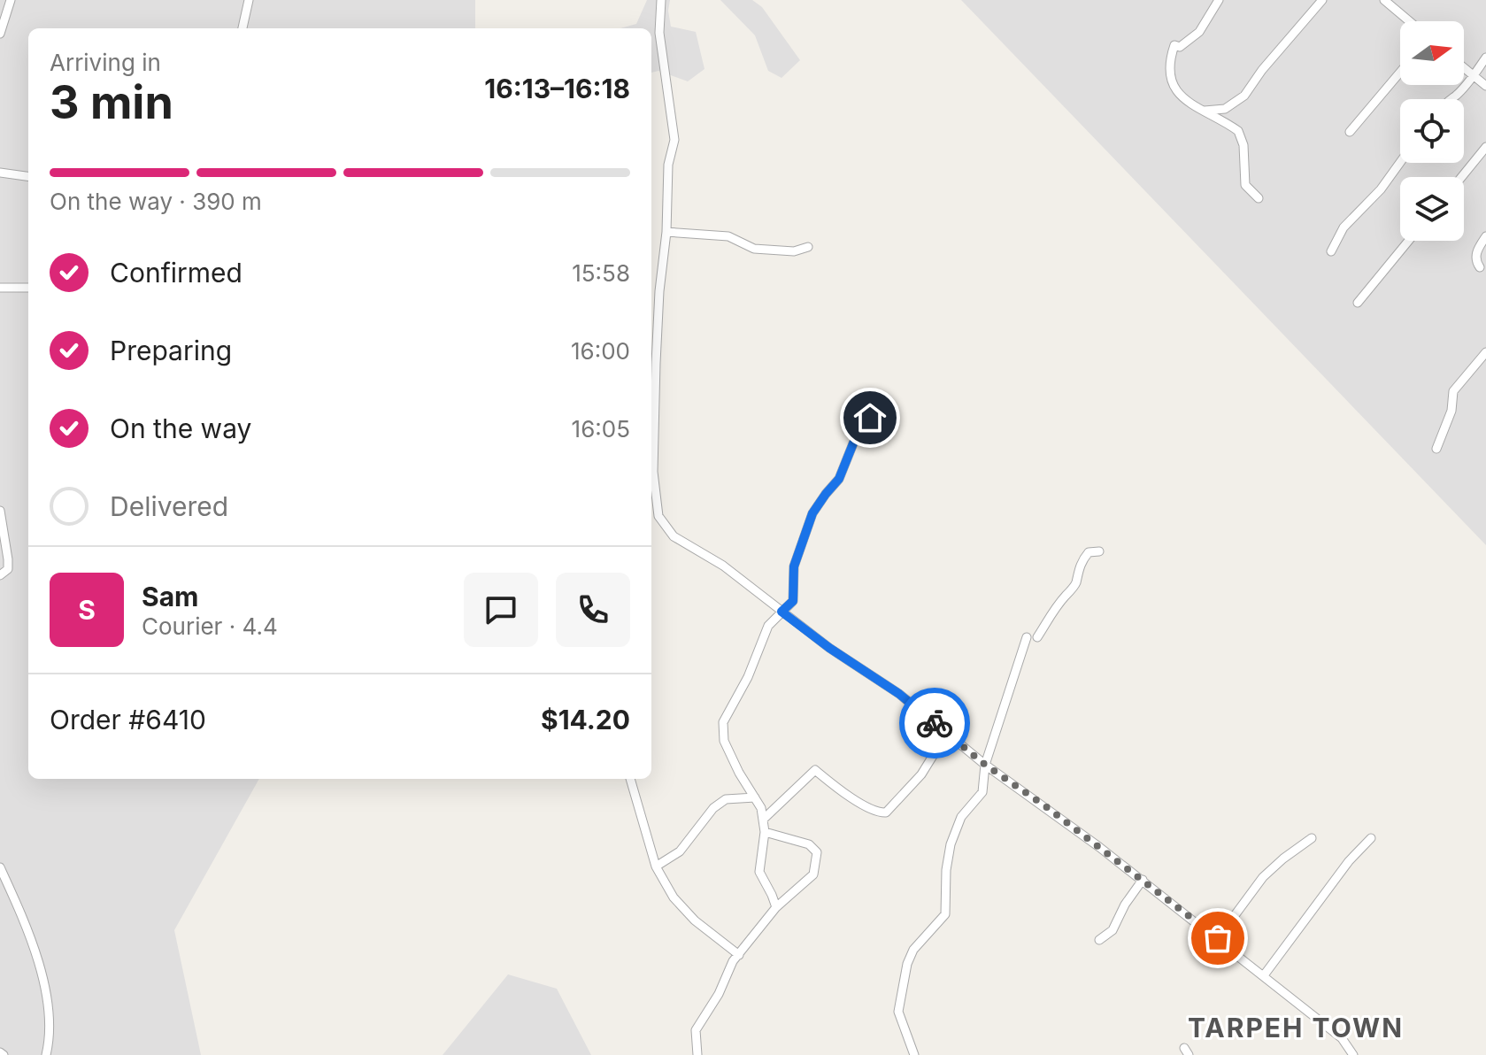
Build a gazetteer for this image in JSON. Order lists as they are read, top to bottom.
{
  "districts": ["TARPEH TOWN"],
  "north": "right",
  "page": {
    "heading": ["3 min", "Arriving in", "16:13–16:18"],
    "panel": [
      "Sam",
      "Courier · 4.4",
      "Order #6410",
      "$14.20"
    ],
    "bar": "On the way · 390 m",
    "list": [
      ["Confirmed", "15:58"],
      ["Preparing", "16:00"],
      ["On the way", "16:05"],
      "Delivered"
    ],
    "round": "S"
  }
}
